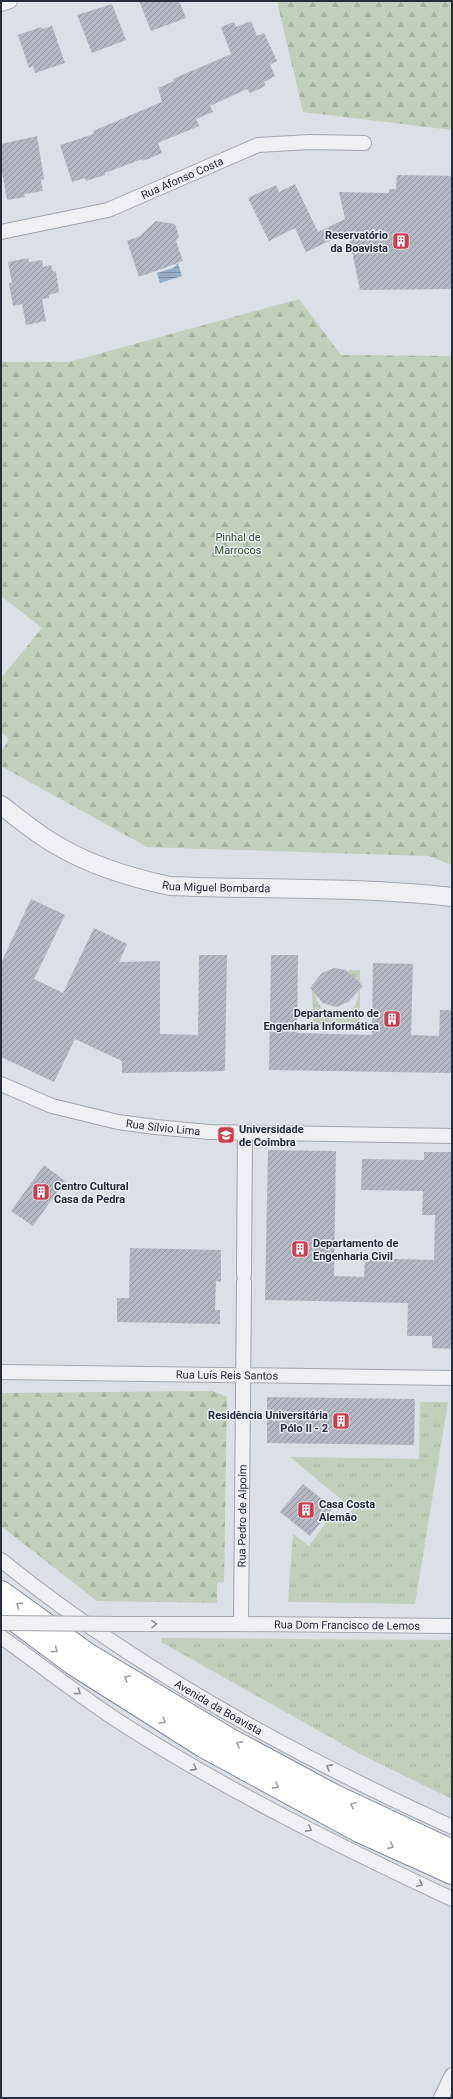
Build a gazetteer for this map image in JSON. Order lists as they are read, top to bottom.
{
  "streets": {
    "highway": ["Avenida da Boavista"],
    "street": [
      "Rua Afonso Costa",
      "Rua Miguel Bombarda",
      "Rua Sílvio Lima",
      "Rua Luís Reis Santos",
      "Rua Pedro de Alpoím",
      "Rua Dom Francisco de Lemos"
    ]
  },
  "crossings": [
    ["Rua Sílvio Lima", "Rua Pedro de Alpoím"],
    ["Rua Luís Reis Santos", "Rua Pedro de Alpoím"],
    ["Rua Pedro de Alpoím", "Rua Dom Francisco de Lemos"]
  ],
  "parks": ["Pinhal de Marrocos"],
  "places": {
    "building": [
      "Reservatório da Boavista",
      "Departamento de Engenharia Informática",
      "Centro Cultural Casa da Pedra",
      "Departamento de Engenharia Civil",
      "Residência Universitária Pólo II - 2",
      "Casa Costa Alemão"
    ],
    "school or university": ["Universidade de Coimbra"]
  }
}
